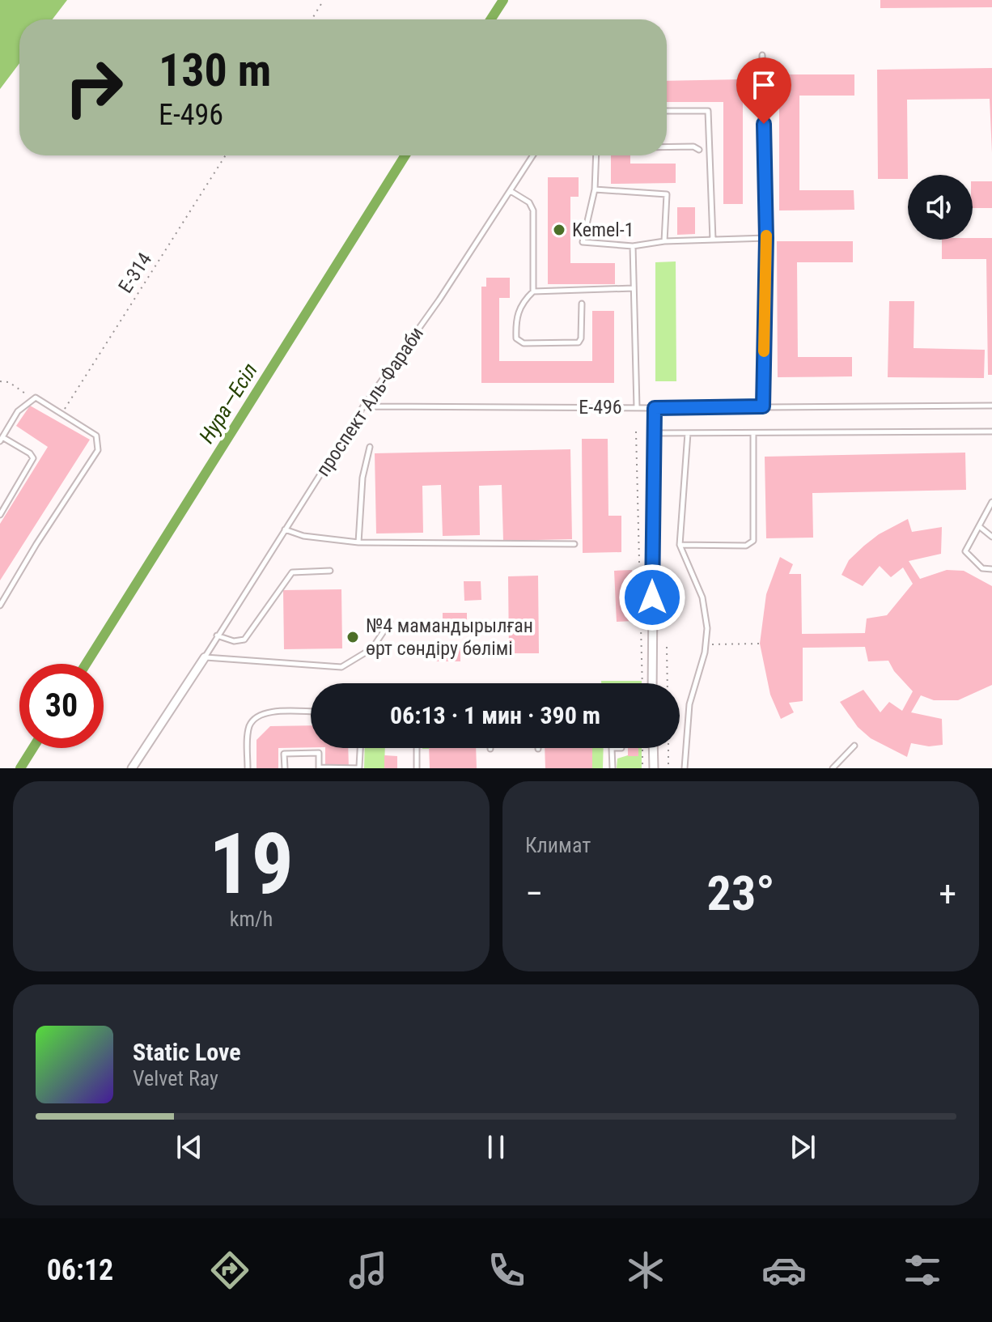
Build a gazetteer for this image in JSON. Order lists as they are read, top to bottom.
{
  "streets": {
    "lane": ["проспект Аль-Фараби", "E-496"],
    "path": ["E-314"]
  },
  "crossings": [
    ["проспект Аль-Фараби", "E-496"]
  ],
  "water": ["Нура—Есіл"],
  "places": ["Kemel-1", "№4 мамандырылған өрт сөндіру бөлімі"],
  "page": {
    "turn": ["130 m", "E-496"],
    "limit": "30",
    "trip": "06:13 · 1 мин · 390 m",
    "tile": [
      ["19", "km/h"],
      "Климат"
    ],
    "heat": ["−", "23°", "+"],
    "song": ["Static Love", "Velvet Ray"],
    "tabs": "06:12"
  }
}
